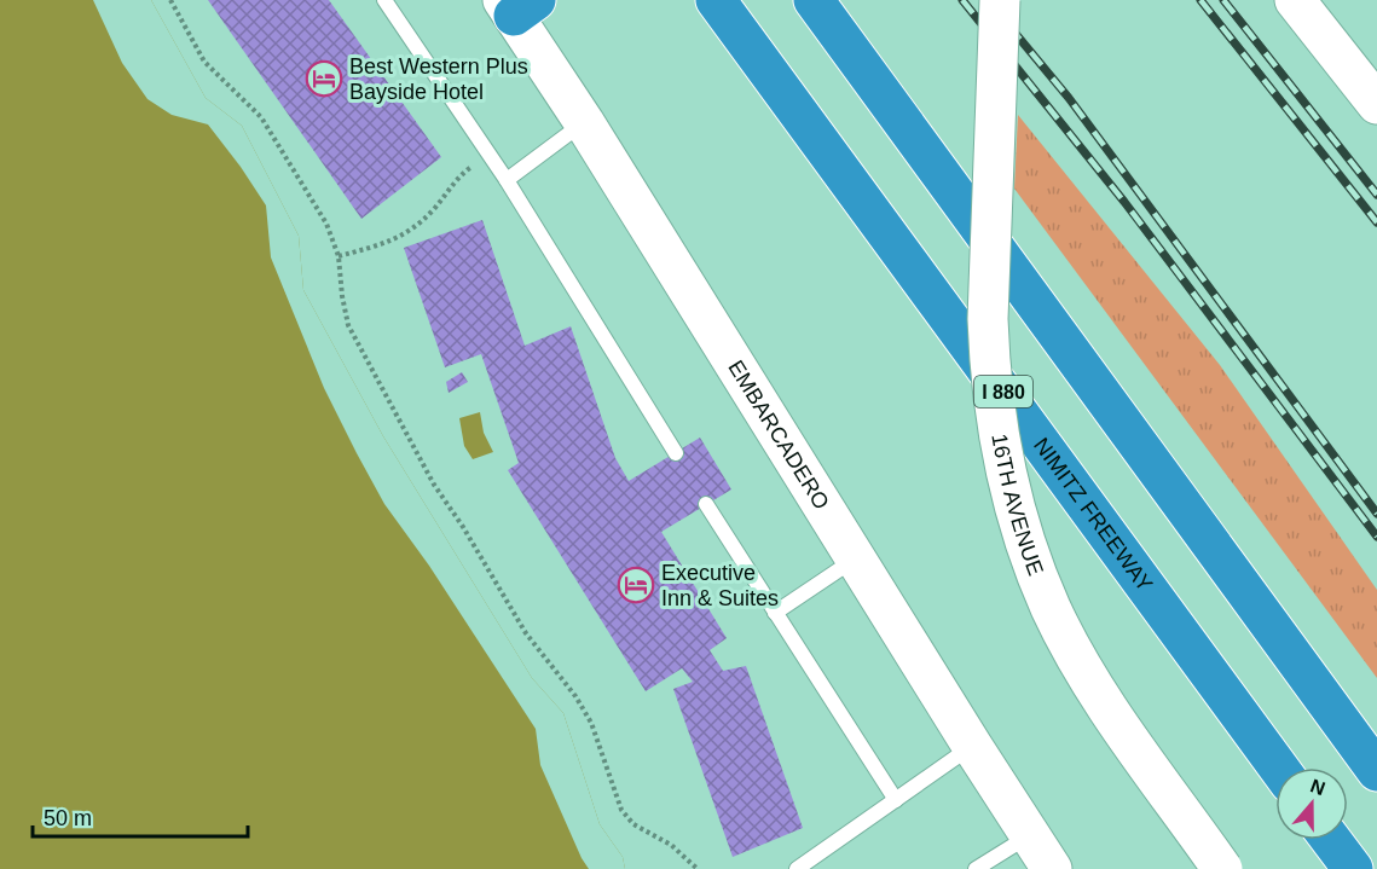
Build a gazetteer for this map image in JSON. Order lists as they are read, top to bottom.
{
  "streets": {
    "highway": ["I 880", "NIMITZ FREEWAY"],
    "main road": ["EMBARCADERO", "16TH AVENUE"]
  },
  "places": {
    "hotel": ["Best Western Plus Bayside Hotel", "Executive Inn & Suites"]
  },
  "scale_bar": "50 m",
  "north": "top"
}
